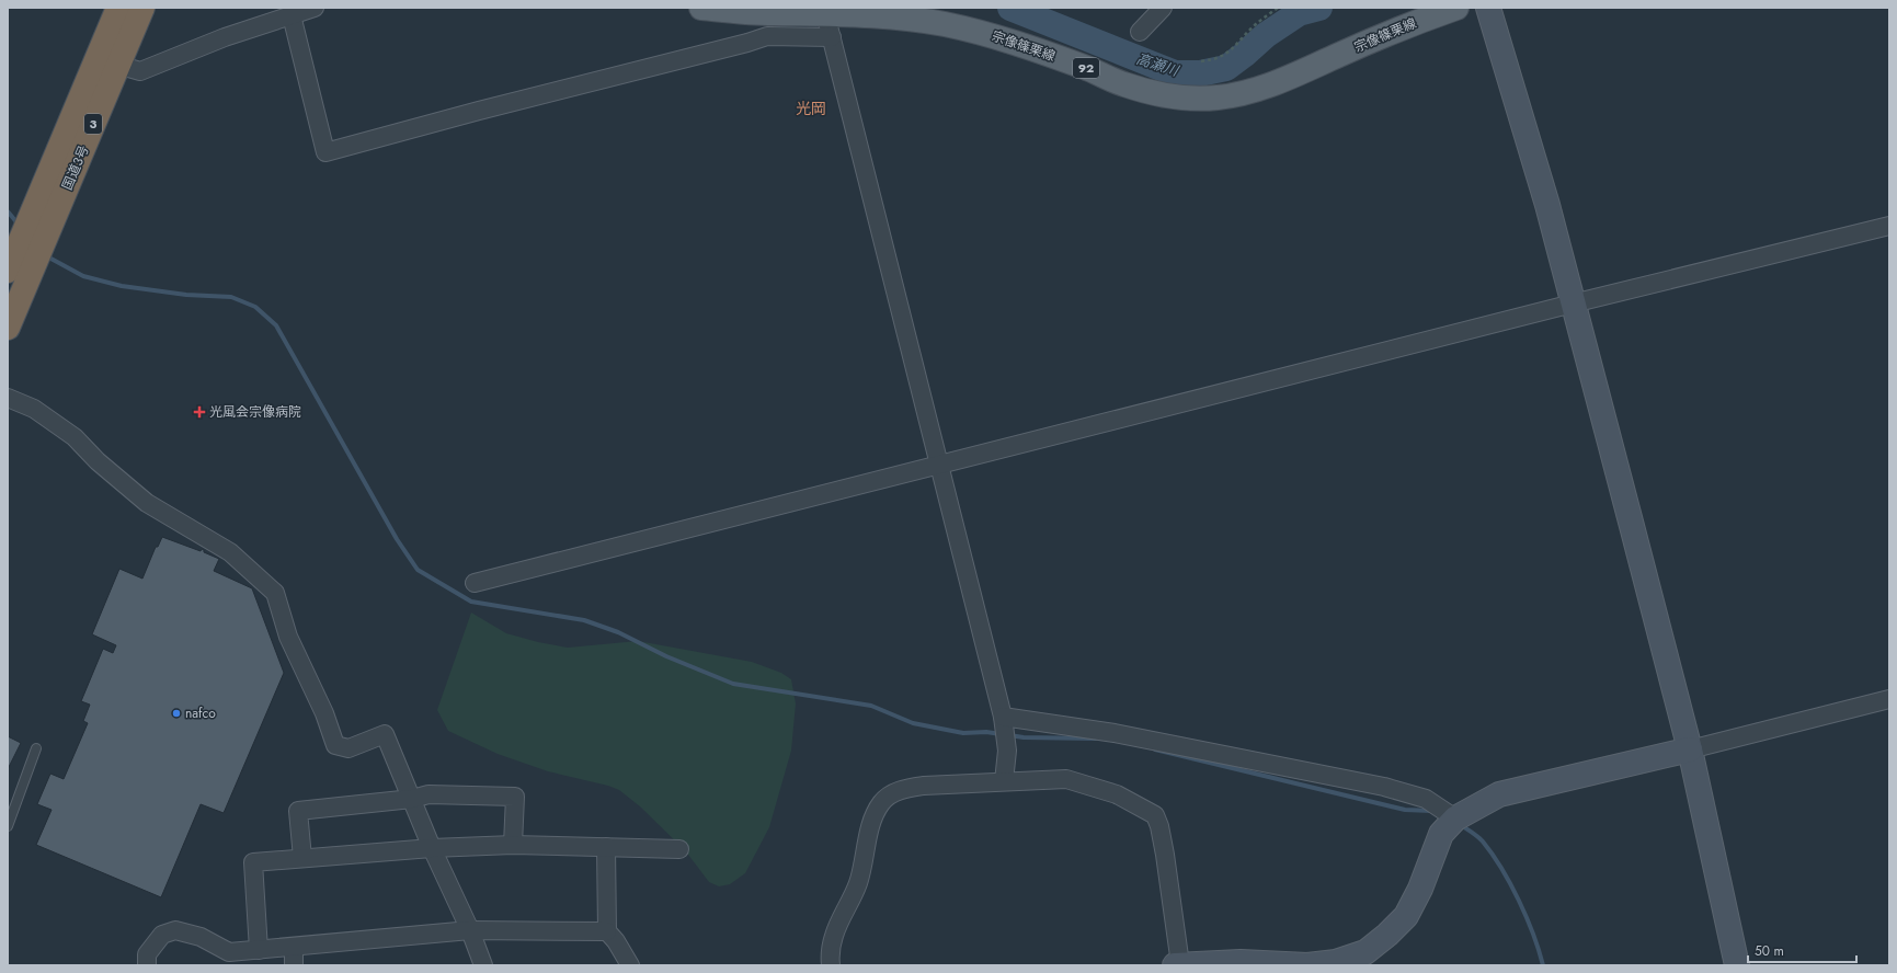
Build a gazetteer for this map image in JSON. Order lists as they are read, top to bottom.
{
  "streets": {
    "highway": ["3", "国道3号"],
    "main road": ["宗像篠栗線", "92"]
  },
  "districts": ["光岡"],
  "water": ["高瀬川"],
  "places": {
    "health": ["光風会宗像病院"],
    "other": ["nafco"]
  },
  "scale_bar": "50 m"
}
